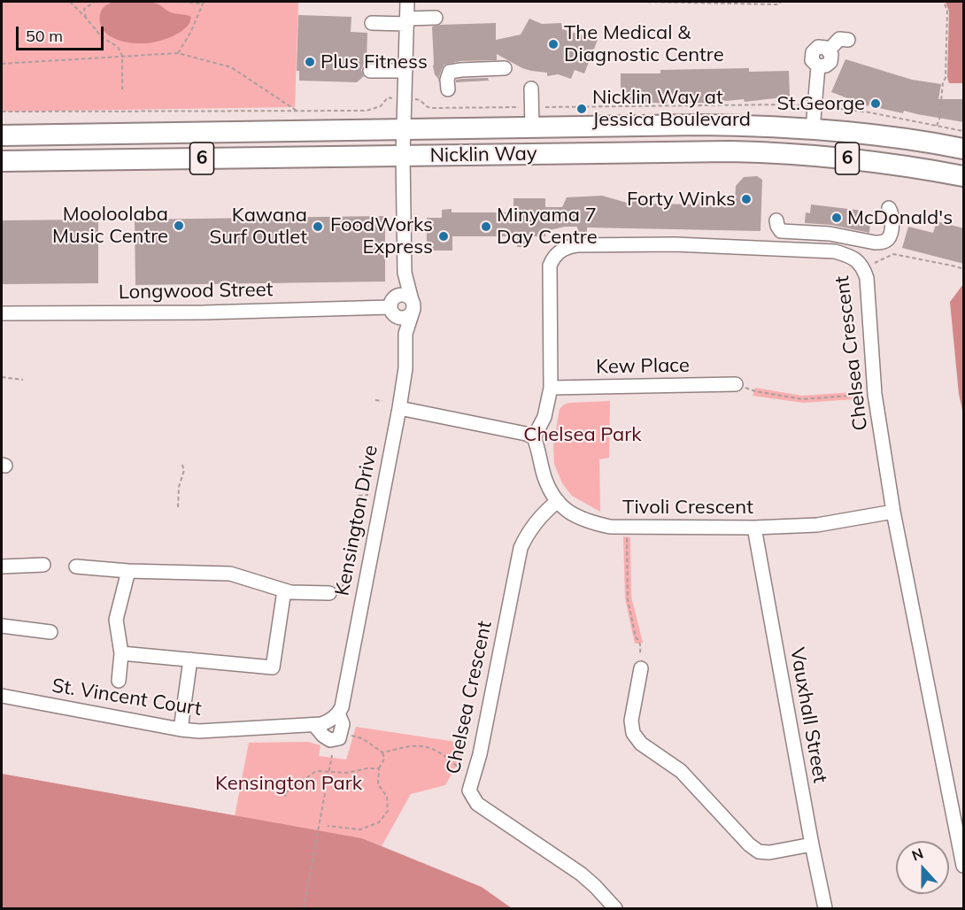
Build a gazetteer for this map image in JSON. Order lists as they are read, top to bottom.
{
  "streets": {
    "highway": ["Nicklin Way", "6"],
    "street": [
      "Longwood Street",
      "Chelsea Crescent",
      "Kew Place",
      "Tivoli Crescent",
      "Kensington Drive",
      "St. Vincent Court",
      "Vauxhall Street"
    ]
  },
  "crossings": [
    ["Longwood Street", "Kensington Drive"],
    ["Chelsea Crescent", "Kew Place"],
    ["Chelsea Crescent", "Tivoli Crescent"],
    ["Tivoli Crescent", "Vauxhall Street"],
    ["Kensington Drive", "St. Vincent Court"]
  ],
  "parks": ["Chelsea Park", "Kensington Park"],
  "places": [
    "The Medical & Diagnostic Centre",
    "Plus Fitness",
    "St.George",
    "Nicklin Way at Jessica Boulevard",
    "Forty Winks",
    "McDonald's",
    "Mooloolaba Music Centre",
    "Kawana Surf Outlet",
    "Minyama 7 Day Centre",
    "FoodWorks Express"
  ],
  "scale_bar": "50 m",
  "north": "top"
}
